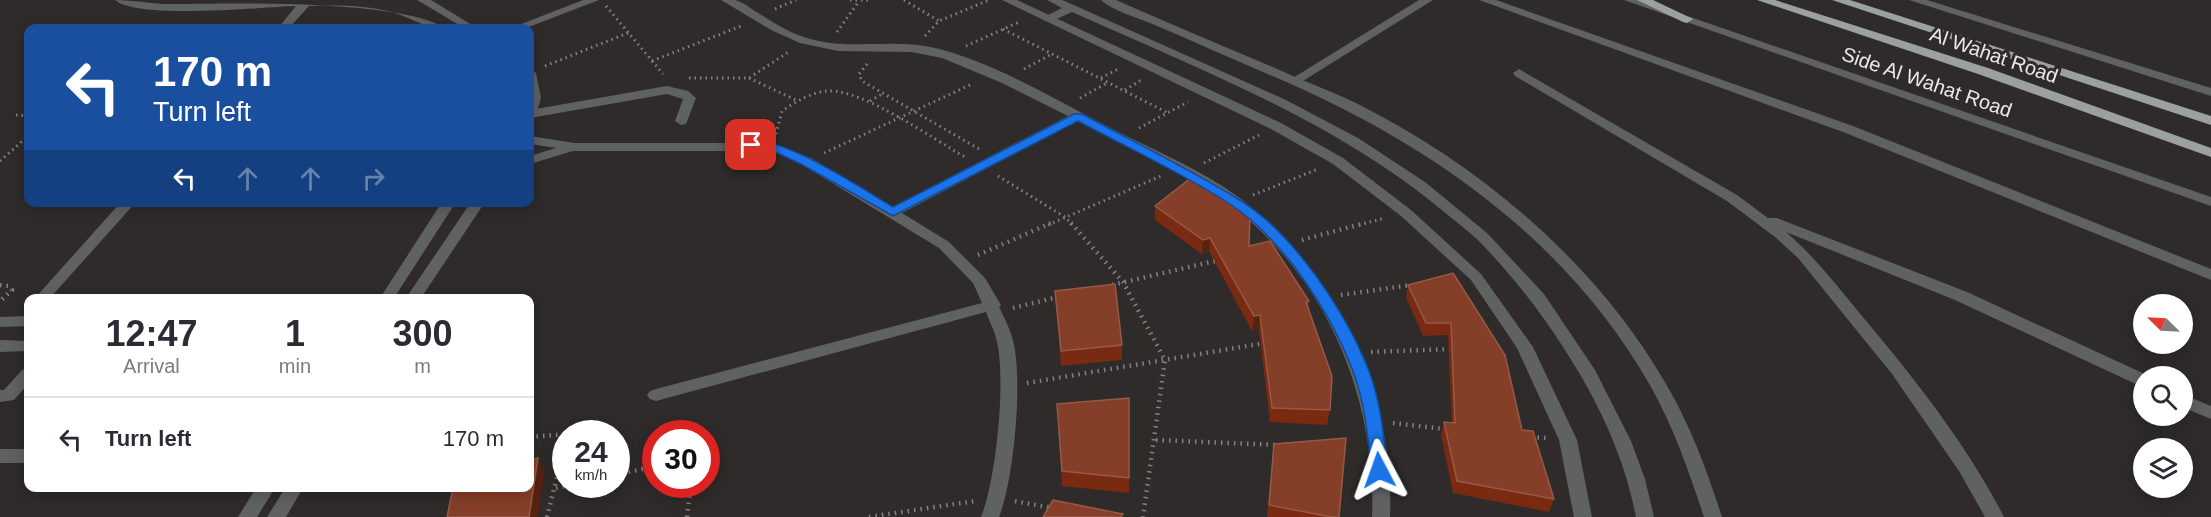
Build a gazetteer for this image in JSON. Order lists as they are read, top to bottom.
{
  "streets": {
    "highway": ["Al Wahat Road"],
    "street": ["Side Al Wahat Road"]
  },
  "north": "top left",
  "page": {
    "turn": ["170 m", "Turn left"],
    "eta": [
      "12:47",
      "Arrival",
      "1",
      "min",
      "300",
      "m"
    ],
    "list": [
      {
        "name": "Turn left",
        "value": "170 m"
      }
    ],
    "speed": "24 km/h",
    "limit": "30"
  }
}
